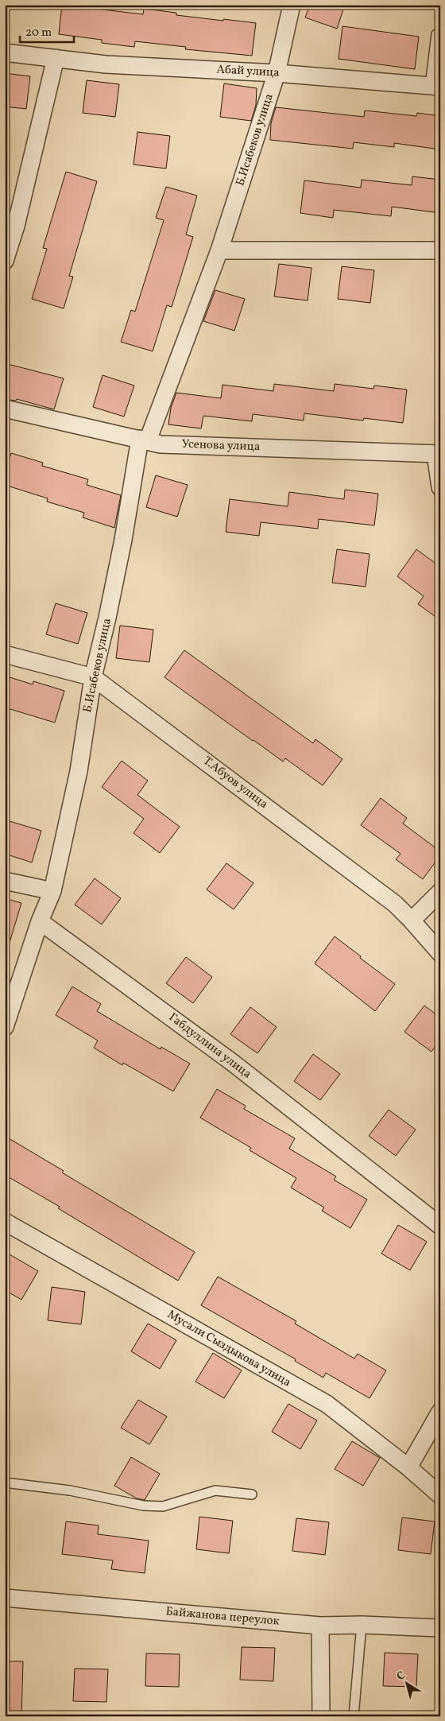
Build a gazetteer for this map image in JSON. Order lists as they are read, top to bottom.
{
  "streets": {
    "street": [
      "Абай улица",
      "Б.Исабеков улица",
      "Усенова улица",
      "Т.Абуов улица",
      "Габдуллина улица",
      "Мусали Сыздыкова улица",
      "Байжанова переулок"
    ]
  },
  "crossings": [
    ["Абай улица", "Б.Исабеков улица"],
    ["Б.Исабеков улица", "Усенова улица"],
    ["Б.Исабеков улица", "Т.Абуов улица"]
  ],
  "scale_bar": "20 m",
  "north": "top left"
}
